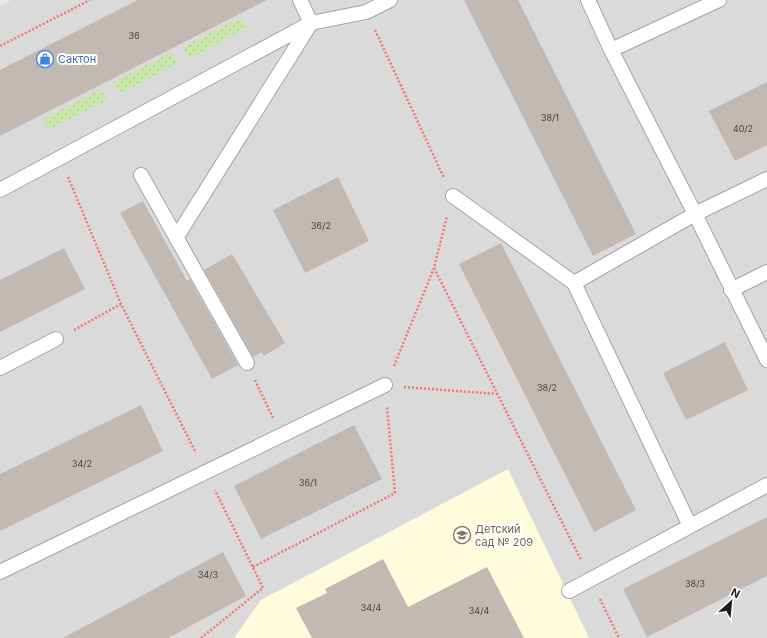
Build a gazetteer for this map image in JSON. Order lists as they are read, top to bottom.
{
  "places": {
    "shop": ["Сактон"],
    "school or university": ["Детский сад № 209"]
  },
  "house_numbers": [
    "36",
    "38/1",
    "40/2",
    "36/2",
    "38/2",
    "34/2",
    "36/1",
    "34/3",
    "38/3",
    "34/4",
    "34/4"
  ],
  "north": "top right"
}
